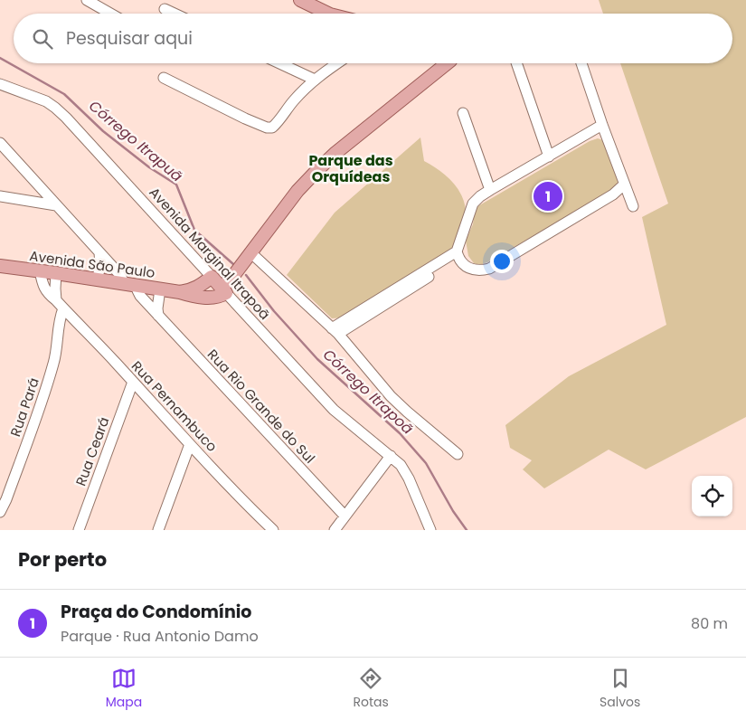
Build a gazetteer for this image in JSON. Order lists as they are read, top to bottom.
{
  "streets": {
    "main road": ["Avenida Marginal Itrapoã", "Avenida São Paulo"],
    "street": [
      "Rua Pernambuco",
      "Rua Rio Grande do Sul",
      "Rua Pará",
      "Rua Ceará"
    ]
  },
  "crossings": [
    ["Avenida Marginal Itrapoã", "Avenida São Paulo"],
    ["Avenida São Paulo", "Rua Pernambuco"],
    ["Avenida São Paulo", "Rua Rio Grande do Sul"],
    ["Rua Pernambuco", "Rua Pará"],
    ["Rua Pernambuco", "Rua Ceará"]
  ],
  "districts": ["Parque das Orquídeas"],
  "water": ["Córrego Itrapuã", "Córrego Itrapoã"],
  "page": {
    "search": "Pesquisar aqui",
    "pins": "1",
    "heading": "Por perto",
    "list": [
      {
        "mark": "1",
        "name": "Praça do Condomínio",
        "note": "Parque · Rua Antonio Damo",
        "value": "80 m"
      }
    ],
    "nav": ["Mapa", "Rotas", "Salvos"]
  }
}
